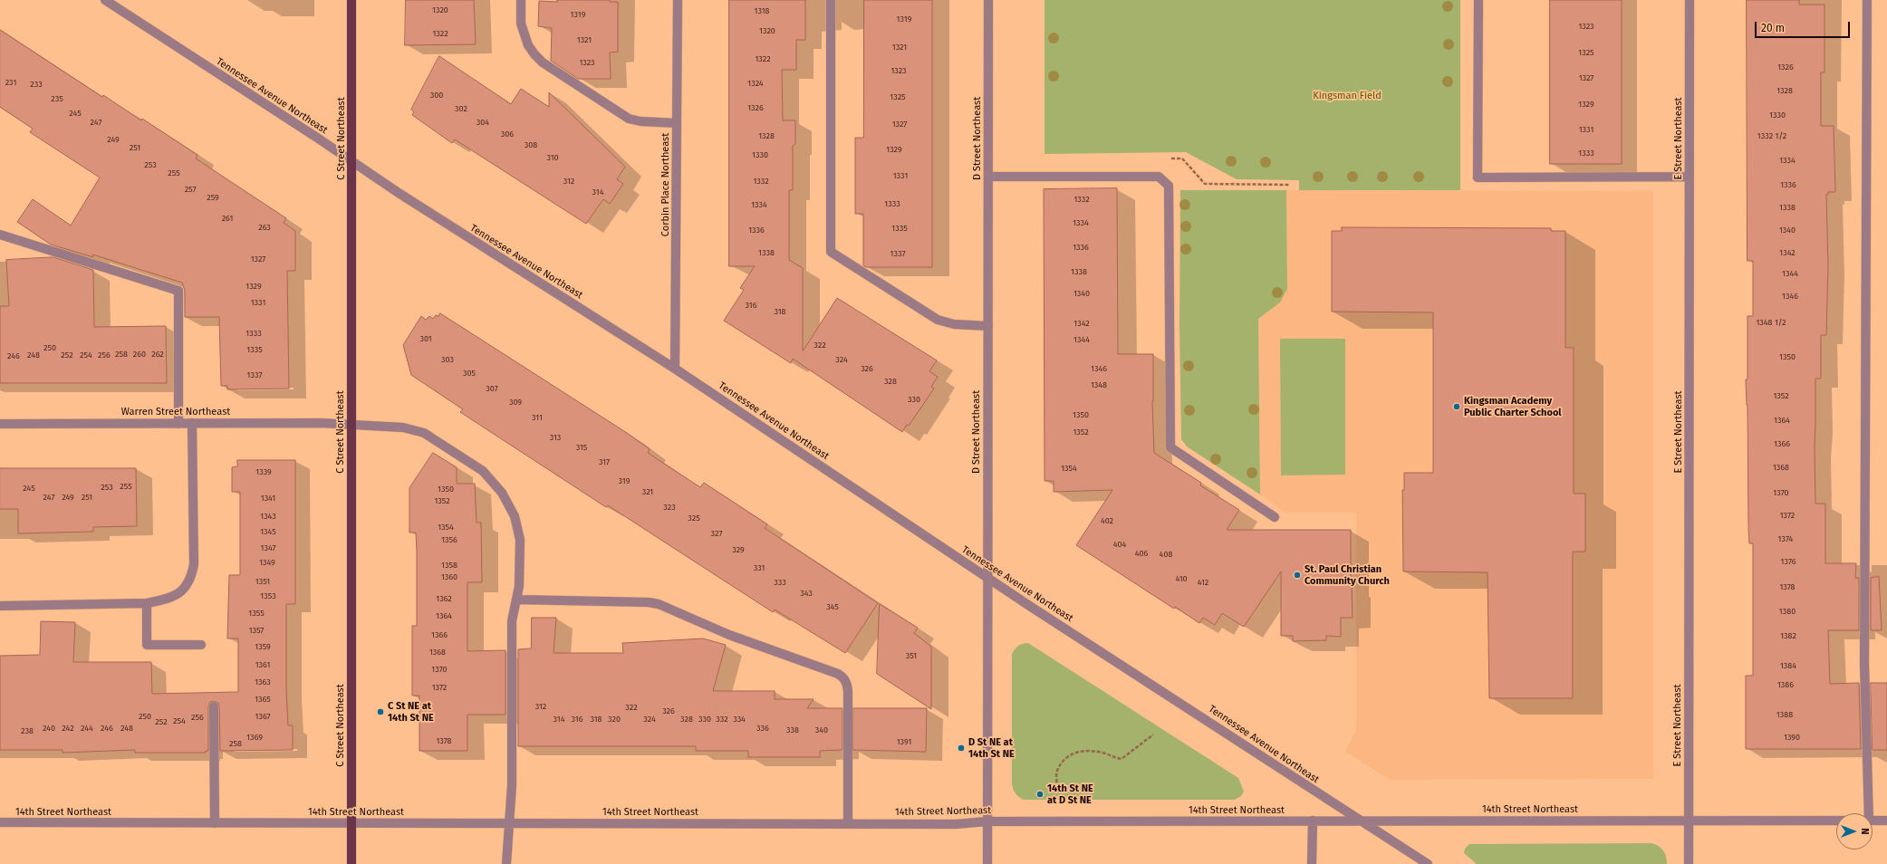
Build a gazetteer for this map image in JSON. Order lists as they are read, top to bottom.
{
  "streets": {
    "main road": ["C Street Northeast"],
    "street": [
      "Tennessee Avenue Northeast",
      "D Street Northeast",
      "E Street Northeast",
      "Corbin Place Northeast",
      "Warren Street Northeast",
      "14th Street Northeast"
    ]
  },
  "crossings": [
    ["Tennessee Avenue Northeast", "C Street Northeast"],
    ["Tennessee Avenue Northeast", "D Street Northeast"],
    ["Tennessee Avenue Northeast", "Corbin Place Northeast"],
    ["Tennessee Avenue Northeast", "14th Street Northeast"],
    ["C Street Northeast", "Warren Street Northeast"],
    ["C Street Northeast", "14th Street Northeast"],
    ["D Street Northeast", "14th Street Northeast"],
    ["E Street Northeast", "14th Street Northeast"],
    ["Warren Street Northeast", "14th Street Northeast"]
  ],
  "parks": ["Kingsman Field"],
  "places": [
    "Kingsman Academy Public Charter School",
    "St. Paul Christian Community Church",
    "C St NE at 14th St NE",
    "D St NE at 14th St NE",
    "14th St NE at D St NE"
  ],
  "house_numbers": [
    "1320",
    "1318",
    "1319",
    "1319",
    "1323",
    "1320",
    "1322",
    "1321",
    "1321",
    "1325",
    "1322",
    "1323",
    "1326",
    "1323",
    "1327",
    "231",
    "1324",
    "233",
    "1328",
    "300",
    "1325",
    "235",
    "1329",
    "1326",
    "302",
    "245",
    "1330",
    "247",
    "304",
    "1327",
    "1331",
    "306",
    "1328",
    "1332 1/2",
    "249",
    "308",
    "251",
    "1329",
    "1333",
    "1330",
    "310",
    "1334",
    "253",
    "255",
    "1331",
    "312",
    "1332",
    "1336",
    "257",
    "314",
    "259",
    "1332",
    "1333",
    "1334",
    "1338",
    "261",
    "1334",
    "263",
    "1335",
    "1336",
    "1340",
    "1336",
    "1338",
    "1342",
    "1337",
    "1327",
    "1338",
    "1344",
    "1329",
    "1340",
    "1346",
    "1331",
    "316",
    "318",
    "1348 1/2",
    "1342",
    "1333",
    "301",
    "1344",
    "322",
    "250",
    "1335",
    "258",
    "260",
    "262",
    "248",
    "252",
    "254",
    "256",
    "246",
    "1350",
    "303",
    "324",
    "326",
    "1346",
    "305",
    "1337",
    "328",
    "1348",
    "307",
    "1352",
    "330",
    "309",
    "1350",
    "311",
    "1364",
    "1352",
    "313",
    "1366",
    "315",
    "317",
    "1368",
    "1354",
    "1339",
    "319",
    "255",
    "253",
    "245",
    "1350",
    "321",
    "1370",
    "247",
    "249",
    "251",
    "1341",
    "1352",
    "323",
    "1372",
    "1343",
    "325",
    "402",
    "1354",
    "1345",
    "327",
    "1374",
    "1356",
    "404",
    "1347",
    "329",
    "406",
    "408",
    "1376",
    "1349",
    "1358",
    "331",
    "1360",
    "410",
    "1351",
    "333",
    "412",
    "1378",
    "343",
    "1353",
    "1362",
    "345",
    "1380",
    "1355",
    "1364",
    "1357",
    "1366",
    "1382",
    "1359",
    "1368",
    "351",
    "1361",
    "1384",
    "1370",
    "1363",
    "1386",
    "1372",
    "1365",
    "312",
    "322",
    "326",
    "1388",
    "250",
    "1367",
    "256",
    "314",
    "316",
    "318",
    "320",
    "324",
    "328",
    "330",
    "332",
    "334",
    "254",
    "252",
    "240",
    "242",
    "244",
    "246",
    "248",
    "336",
    "338",
    "340",
    "238",
    "1369",
    "1390",
    "1378",
    "1391",
    "258"
  ],
  "scale_bar": "20 m",
  "north": "right"
}
